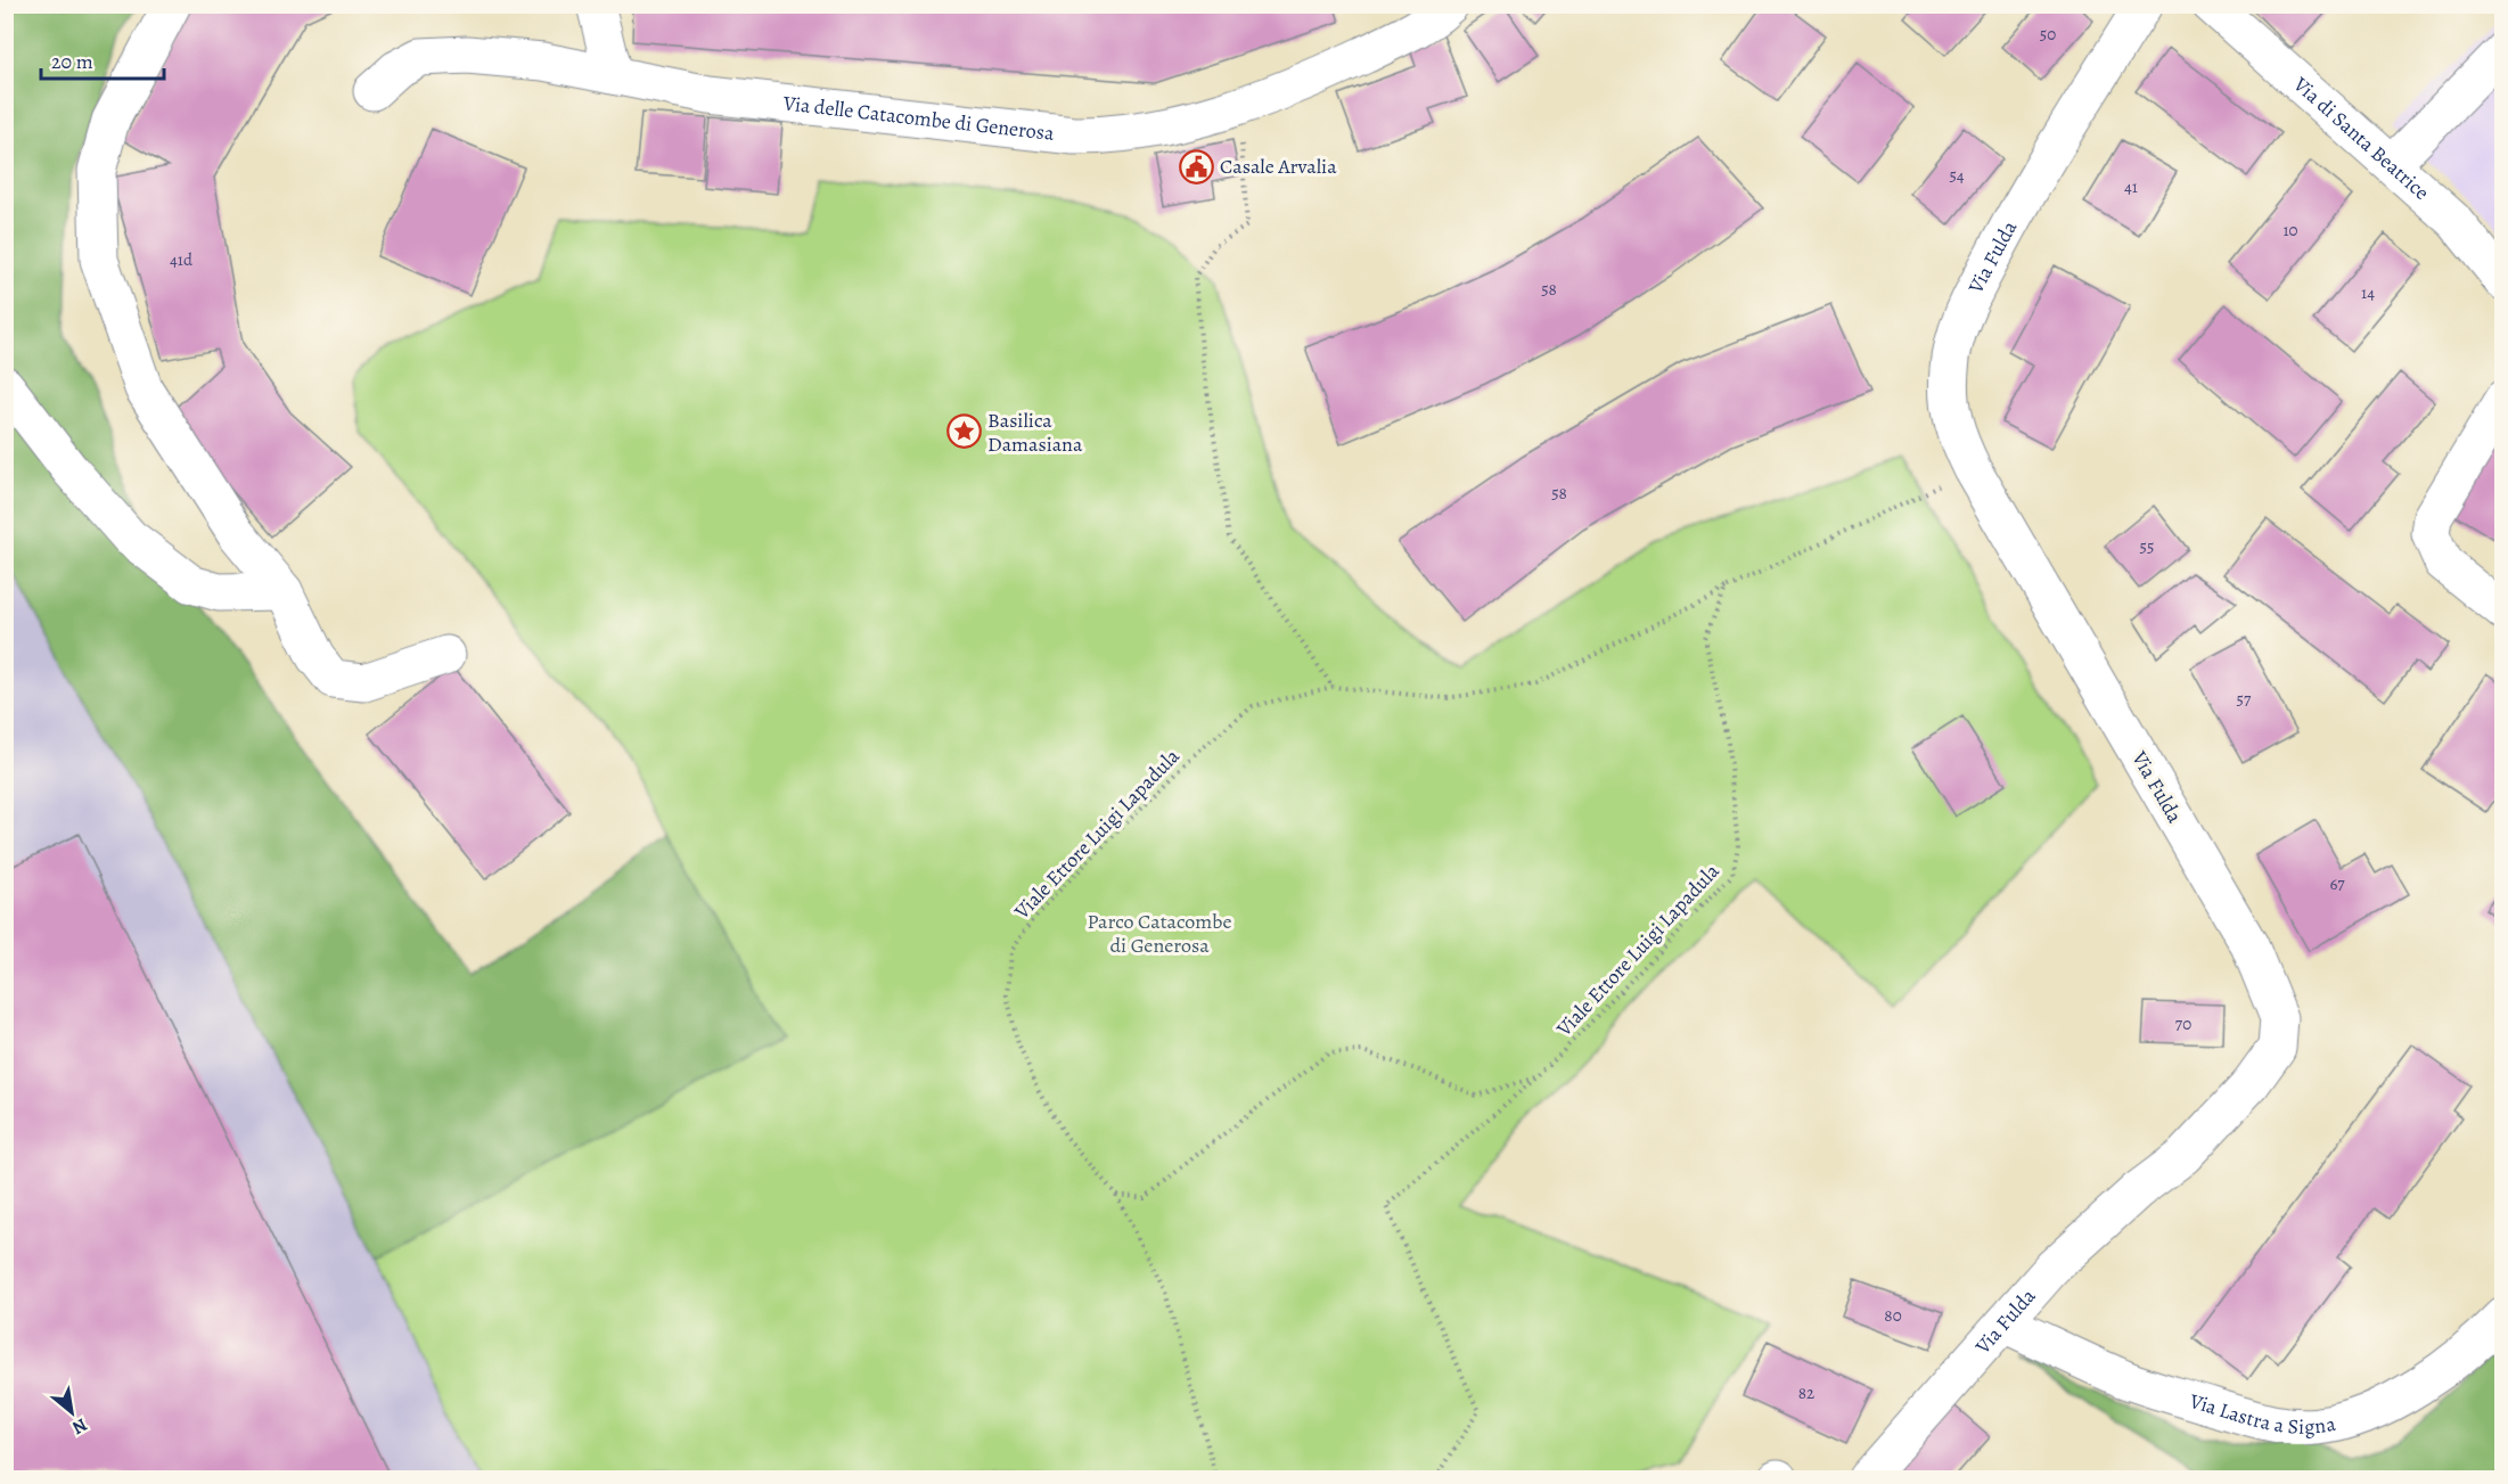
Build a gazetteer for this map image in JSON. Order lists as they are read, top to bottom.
{
  "streets": {
    "street": [
      "Via delle Catacombe di Generosa",
      "Via di Santa Beatrice",
      "Via Fulda",
      "Via Lastra a Signa"
    ],
    "path": ["Viale Ettore Luigi Lapadula"]
  },
  "crossings": [
    ["Via Fulda", "Viale Ettore Luigi Lapadula"],
    ["Via Fulda", "Via Lastra a Signa"]
  ],
  "parks": ["Parco Catacombe di Generosa"],
  "places": {
    "public building": ["Casale Arvalia"],
    "place": ["Basilica Damasiana"]
  },
  "house_numbers": [
    "50",
    "54",
    "41",
    "10",
    "41d",
    "58",
    "14",
    "58",
    "55",
    "57",
    "67",
    "70",
    "80",
    "82"
  ],
  "scale_bar": "20 m",
  "north": "bottom right"
}
